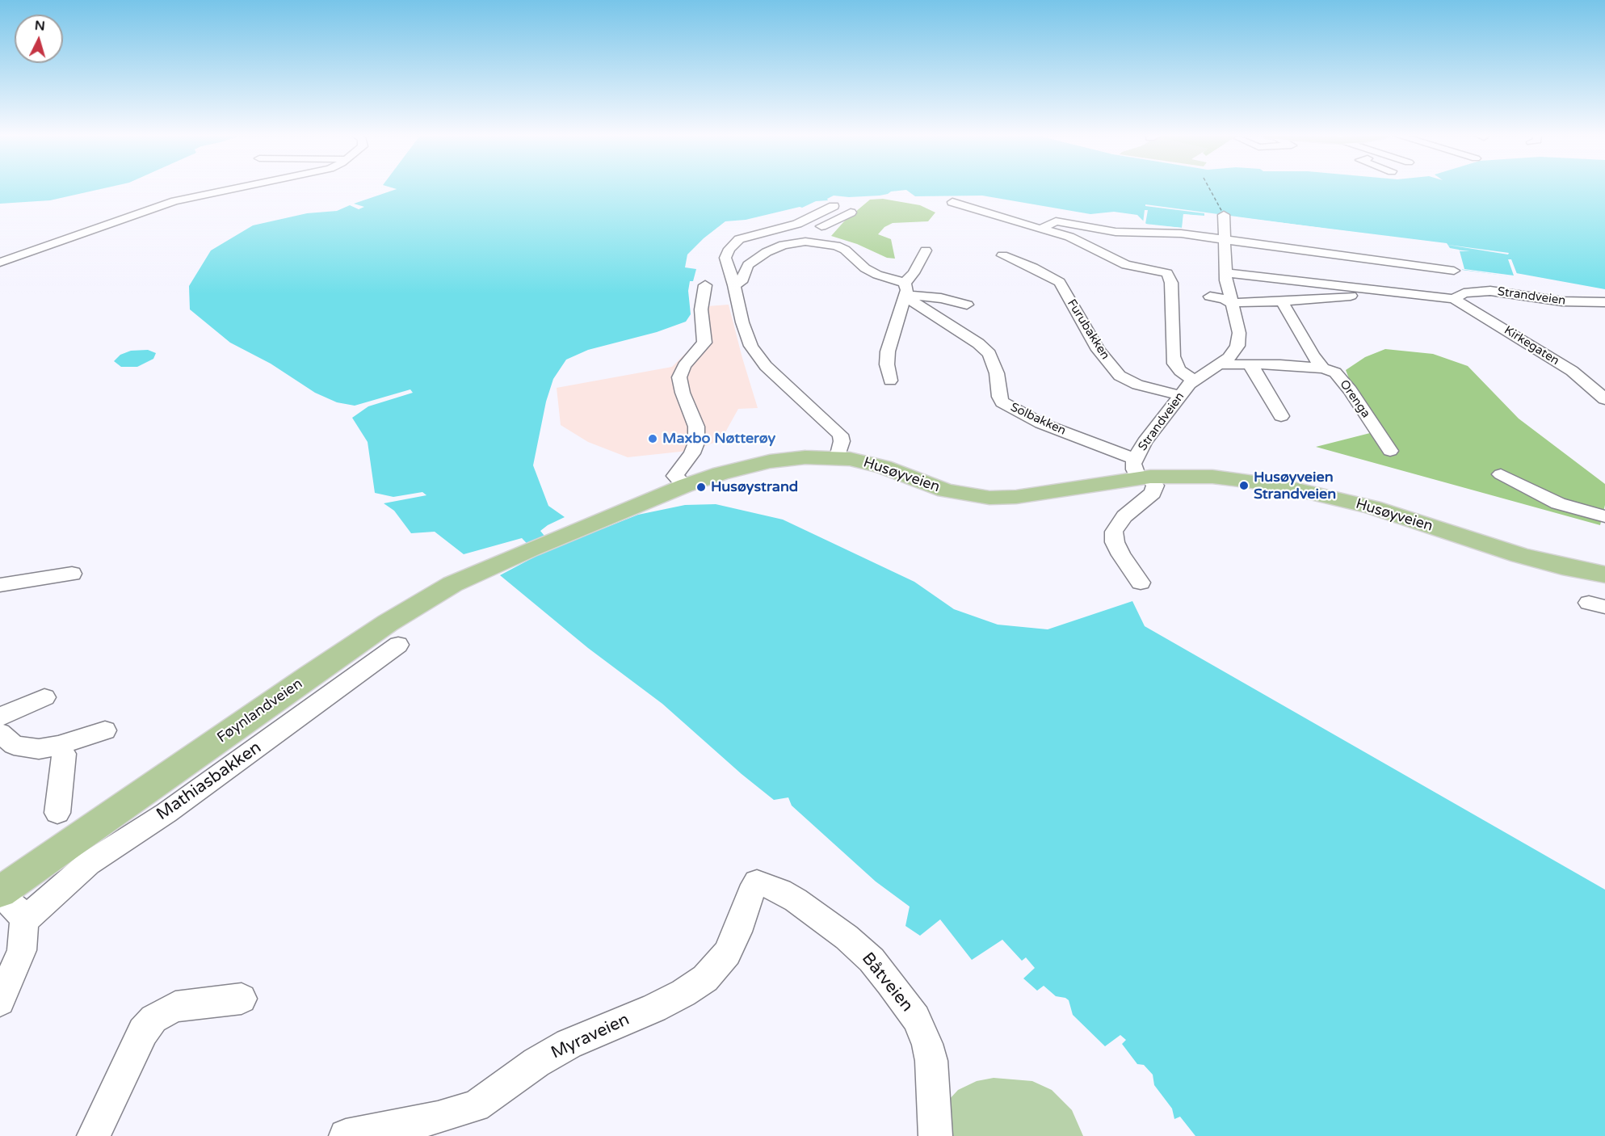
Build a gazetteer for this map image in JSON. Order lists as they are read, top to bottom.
{
  "streets": {
    "main road": ["Husøyveien", "Føynlandveien"],
    "street": [
      "Strandveien",
      "Furubakken",
      "Kirkegaten",
      "Orenga",
      "Solbakken",
      "Mathiasbakken",
      "Båtveien",
      "Myraveien"
    ]
  },
  "crossings": [
    ["Strandveien", "Furubakken"],
    ["Strandveien", "Kirkegaten"],
    ["Strandveien", "Orenga"],
    ["Strandveien", "Solbakken"],
    ["Strandveien", "Husøyveien"],
    ["Solbakken", "Husøyveien"],
    ["Husøyveien", "Føynlandveien"],
    ["Båtveien", "Myraveien"]
  ],
  "places": ["Maxbo Nøtterøy", "Husøyveien Strandveien", "Husøystrand"],
  "north": "top"
}
